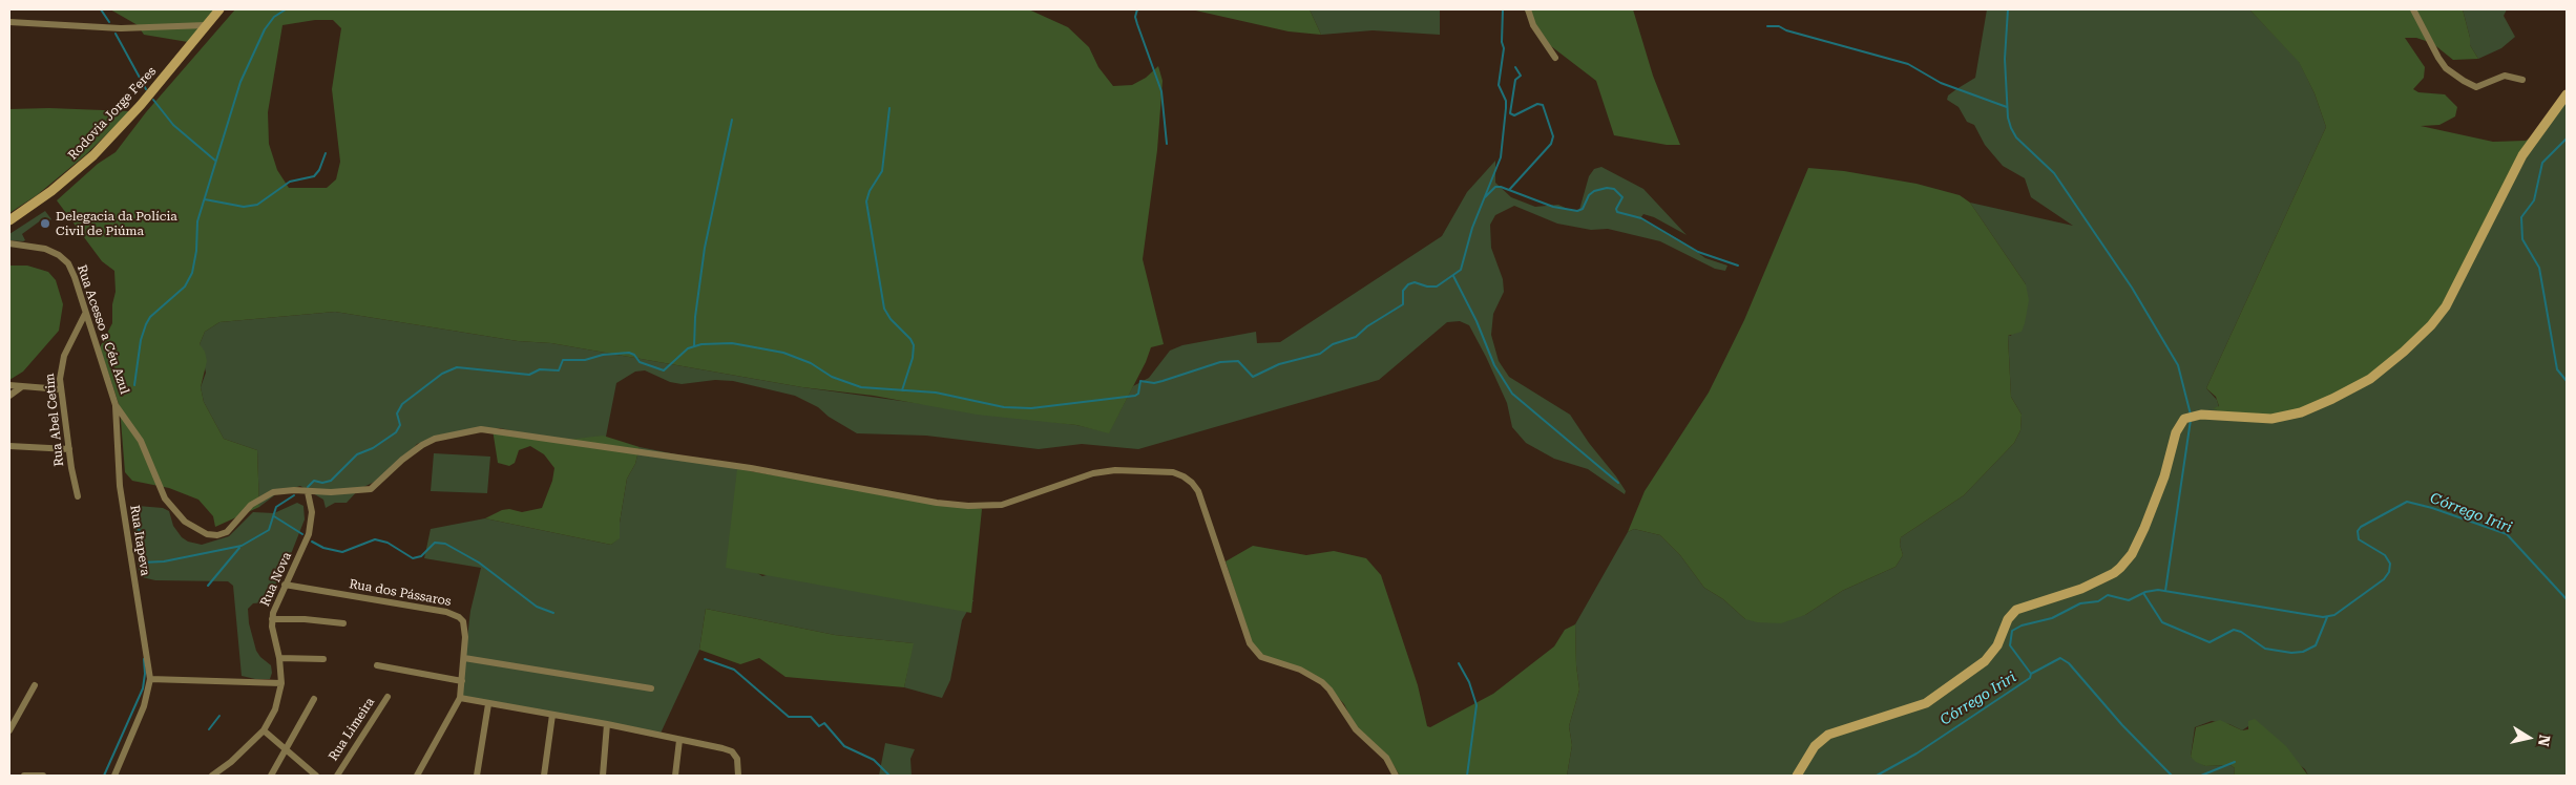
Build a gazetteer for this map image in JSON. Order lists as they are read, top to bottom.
{
  "streets": {
    "street": [
      "Rodovia Jorge Feres",
      "Rua Acesso a Céu Azul",
      "Rua Abel Cetim",
      "Rua Itapeva",
      "Rua Nova",
      "Rua dos Pássaros",
      "Rua Limeira"
    ]
  },
  "crossings": [
    ["Rua Acesso a Céu Azul", "Rua Abel Cetim"],
    ["Rua Acesso a Céu Azul", "Rua Itapeva"],
    ["Rua Nova", "Rua dos Pássaros"]
  ],
  "water": ["Córrego Iriri"],
  "places": ["Delegacia da Polícia Civil de Piúma"],
  "north": "right"
}
